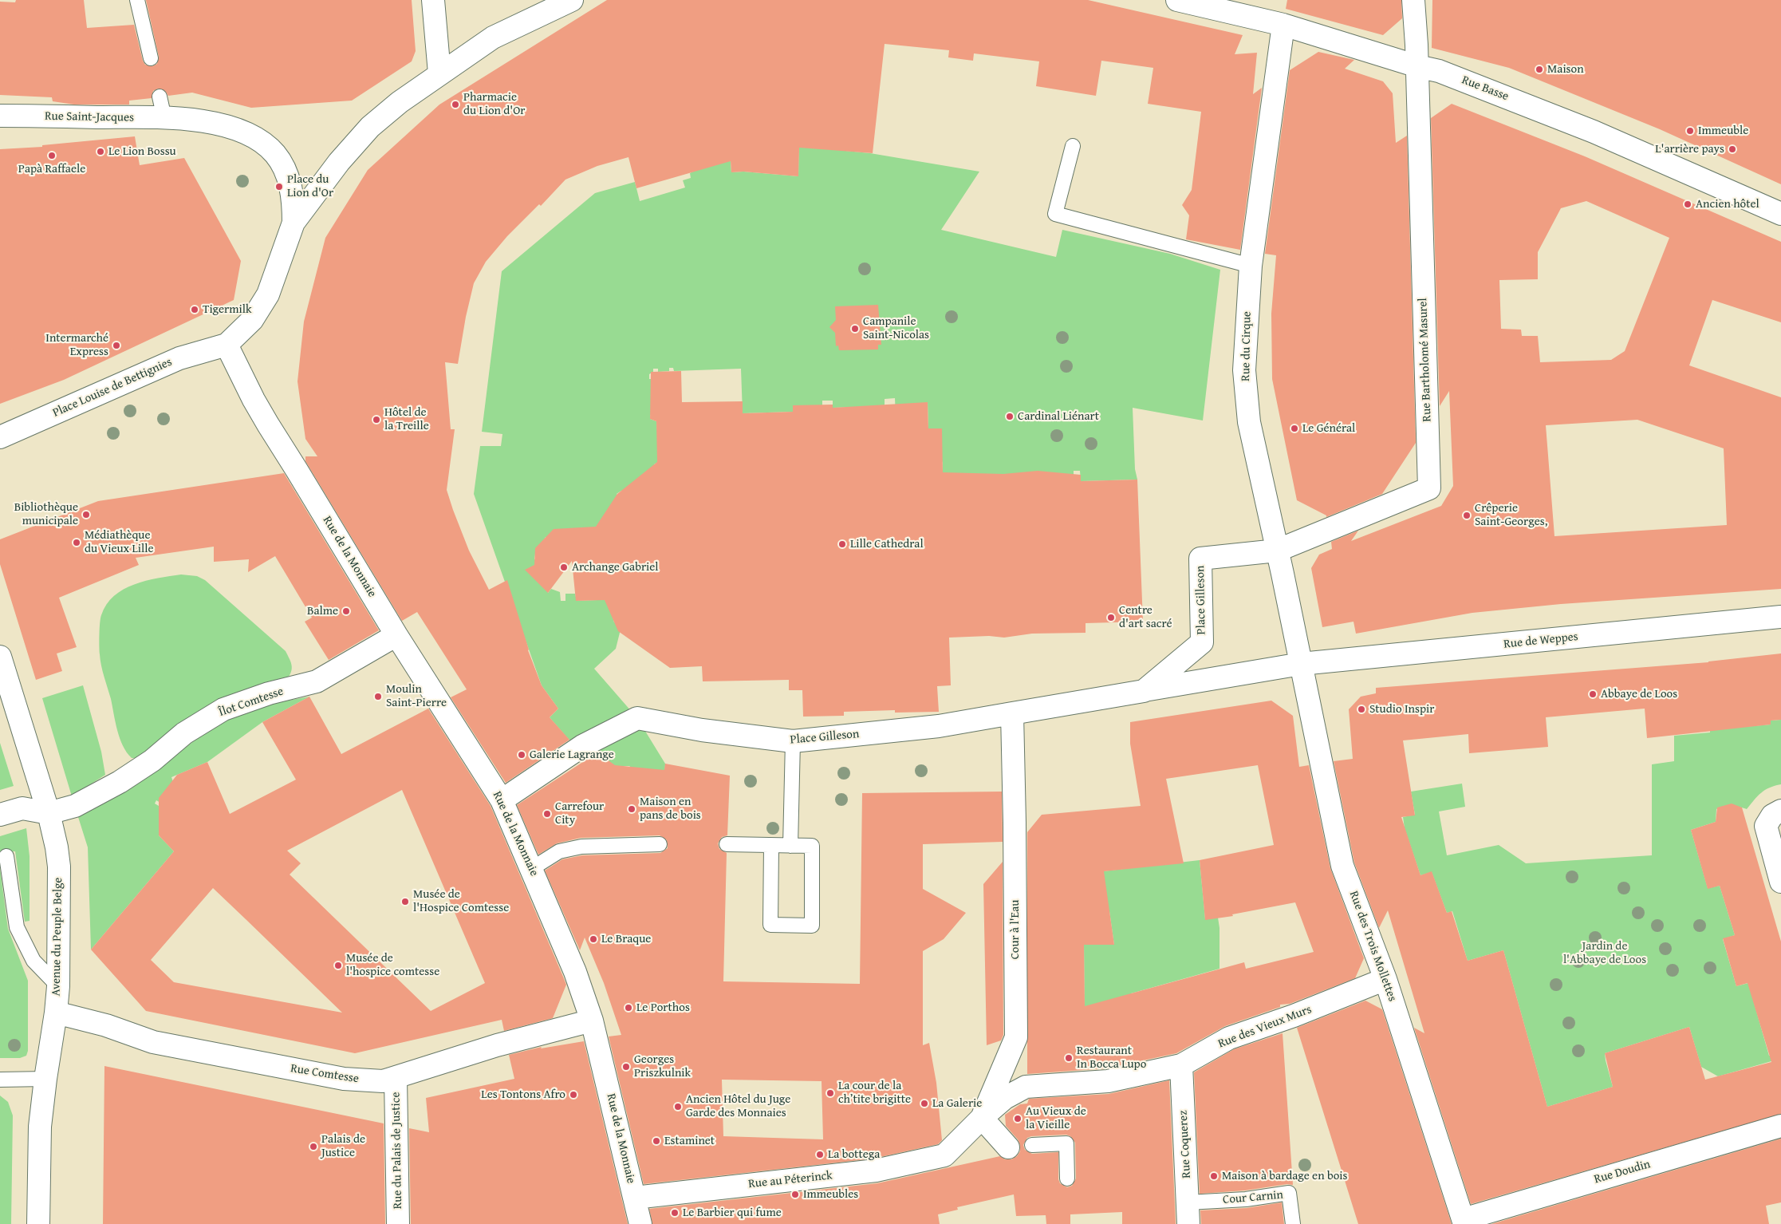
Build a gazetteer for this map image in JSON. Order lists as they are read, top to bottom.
{
  "streets": {
    "street": [
      "Rue Basse",
      "Rue Saint-Jacques",
      "Rue du Cirque",
      "Rue Bartholomé Masurel",
      "Place Louise de Bettignies",
      "Rue de la Monnaie",
      "Place Gilleson",
      "Rue de Weppes",
      "Îlot Comtesse",
      "Cour à l'Eau",
      "Avenue du Peuple Belge",
      "Rue des Trois Mollettes",
      "Rue des Vieux Murs",
      "Rue Comtesse",
      "Rue Coquerez",
      "Rue du Palais de Justice",
      "Rue Doudin",
      "Rue au Péterinck"
    ],
    "lane": ["Cour Carnin"]
  },
  "crossings": [
    ["Rue Basse", "Rue du Cirque"],
    ["Rue Basse", "Rue Bartholomé Masurel"],
    ["Rue du Cirque", "Rue Bartholomé Masurel"],
    ["Rue du Cirque", "Place Gilleson"],
    ["Rue du Cirque", "Rue de Weppes"],
    ["Rue du Cirque", "Rue des Trois Mollettes"],
    ["Rue Bartholomé Masurel", "Place Gilleson"],
    ["Place Louise de Bettignies", "Rue de la Monnaie"],
    ["Rue de la Monnaie", "Place Gilleson"],
    ["Rue de la Monnaie", "Îlot Comtesse"],
    ["Rue de la Monnaie", "Rue Comtesse"],
    ["Rue de la Monnaie", "Rue au Péterinck"],
    ["Place Gilleson", "Rue de Weppes"],
    ["Place Gilleson", "Cour à l'Eau"],
    ["Place Gilleson", "Rue des Trois Mollettes"],
    ["Rue de Weppes", "Rue des Trois Mollettes"],
    ["Îlot Comtesse", "Avenue du Peuple Belge"],
    ["Cour à l'Eau", "Rue des Vieux Murs"],
    ["Cour à l'Eau", "Rue au Péterinck"],
    ["Avenue du Peuple Belge", "Rue Comtesse"],
    ["Rue des Trois Mollettes", "Rue des Vieux Murs"],
    ["Rue des Trois Mollettes", "Rue Doudin"],
    ["Rue des Vieux Murs", "Rue Coquerez"],
    ["Rue des Vieux Murs", "Rue au Péterinck"],
    ["Rue Comtesse", "Rue du Palais de Justice"],
    ["Rue Coquerez", "Cour Carnin"]
  ],
  "parks": ["Jardin de l'Abbaye de Loos"],
  "places": [
    "Maison",
    "Pharmacie du Lion d'Or",
    "Immeuble",
    "L'arrière pays",
    "Le Lion Bossu",
    "Papà Raffaele",
    "Place du Lion d'Or",
    "Ancien hôtel",
    "Tigermilk",
    "Campanile Saint-Nicolas",
    "Intermarché Express",
    "Cardinal Liénart",
    "Hôtel de la Treille",
    "Le Général",
    "Bibliothèque municipale",
    "Crêperie Saint-Georges,",
    "Médiathèque du Vieux Lille",
    "Lille Cathedral",
    "Archange Gabriel",
    "Balme",
    "Centre d'art sacré",
    "Abbaye de Loos",
    "Moulin Saint-Pierre",
    "Studio Inspir",
    "Galerie Lagrange",
    "Maison en pans de bois",
    "Carrefour City",
    "Musée de l'Hospice Comtesse",
    "Le Braque",
    "Musée de l'hospice comtesse",
    "Le Porthos",
    "Restaurant In Bocca Lupo",
    "Georges Priszkulnik",
    "La cour de la ch’tite brigitte",
    "Les Tontons Afro",
    "La Galerie",
    "Ancien Hôtel du Juge Garde des Monnaies",
    "Au Vieux de la Vieille",
    "Estaminet",
    "Palais de Justice",
    "La bottega",
    "Maison à bardage en bois",
    "Immeubles",
    "Le Barbier qui fume"
  ]
}
